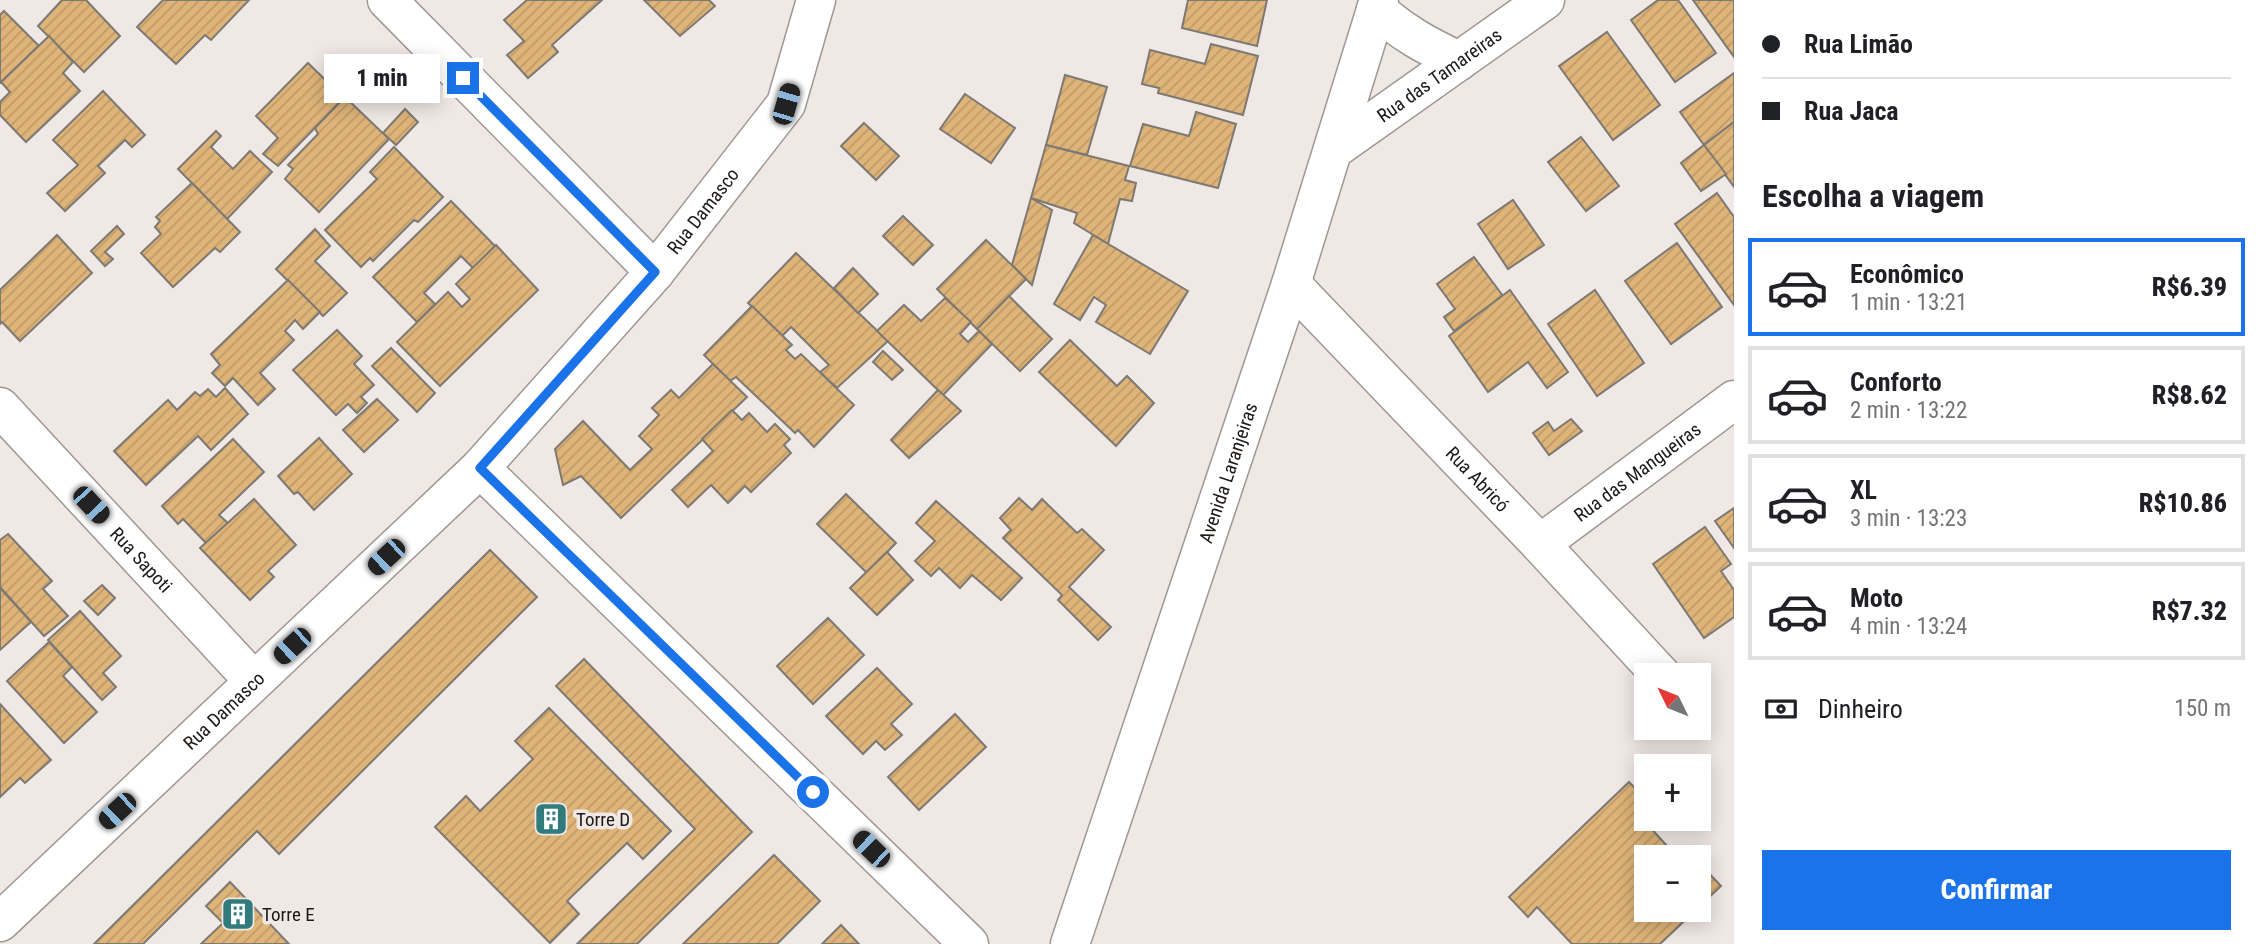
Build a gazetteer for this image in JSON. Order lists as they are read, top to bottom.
{
  "streets": {
    "street": [
      "Rua das Tamareiras",
      "Rua Damasco",
      "Rua das Mangueiras",
      "Avenida Laranjeiras",
      "Rua Abricó",
      "Rua Sapoti"
    ]
  },
  "crossings": [
    ["Rua das Tamareiras", "Avenida Laranjeiras"],
    ["Rua Damasco", "Rua Sapoti"],
    ["Rua das Mangueiras", "Rua Abricó"],
    ["Avenida Laranjeiras", "Rua Abricó"]
  ],
  "places": {
    "building": ["Torre D", "Torre E"]
  },
  "north": "top left",
  "page": {
    "banner": ["Rua Limão", "Rua Jaca"],
    "bubble": "1 min",
    "heading": "Escolha a viagem",
    "list": [
      {
        "name": "Econômico",
        "note": "1 min · 13:21",
        "value": "R$6.39"
      },
      {
        "name": "Conforto",
        "note": "2 min · 13:22",
        "value": "R$8.62"
      },
      {
        "name": "XL",
        "note": "3 min · 13:23",
        "value": "R$10.86"
      },
      {
        "name": "Moto",
        "note": "4 min · 13:24",
        "value": "R$7.32"
      }
    ],
    "map_buttons": ["+", "−"],
    "pay": ["Dinheiro", "150 m"],
    "buttons": "Confirmar"
  }
}
